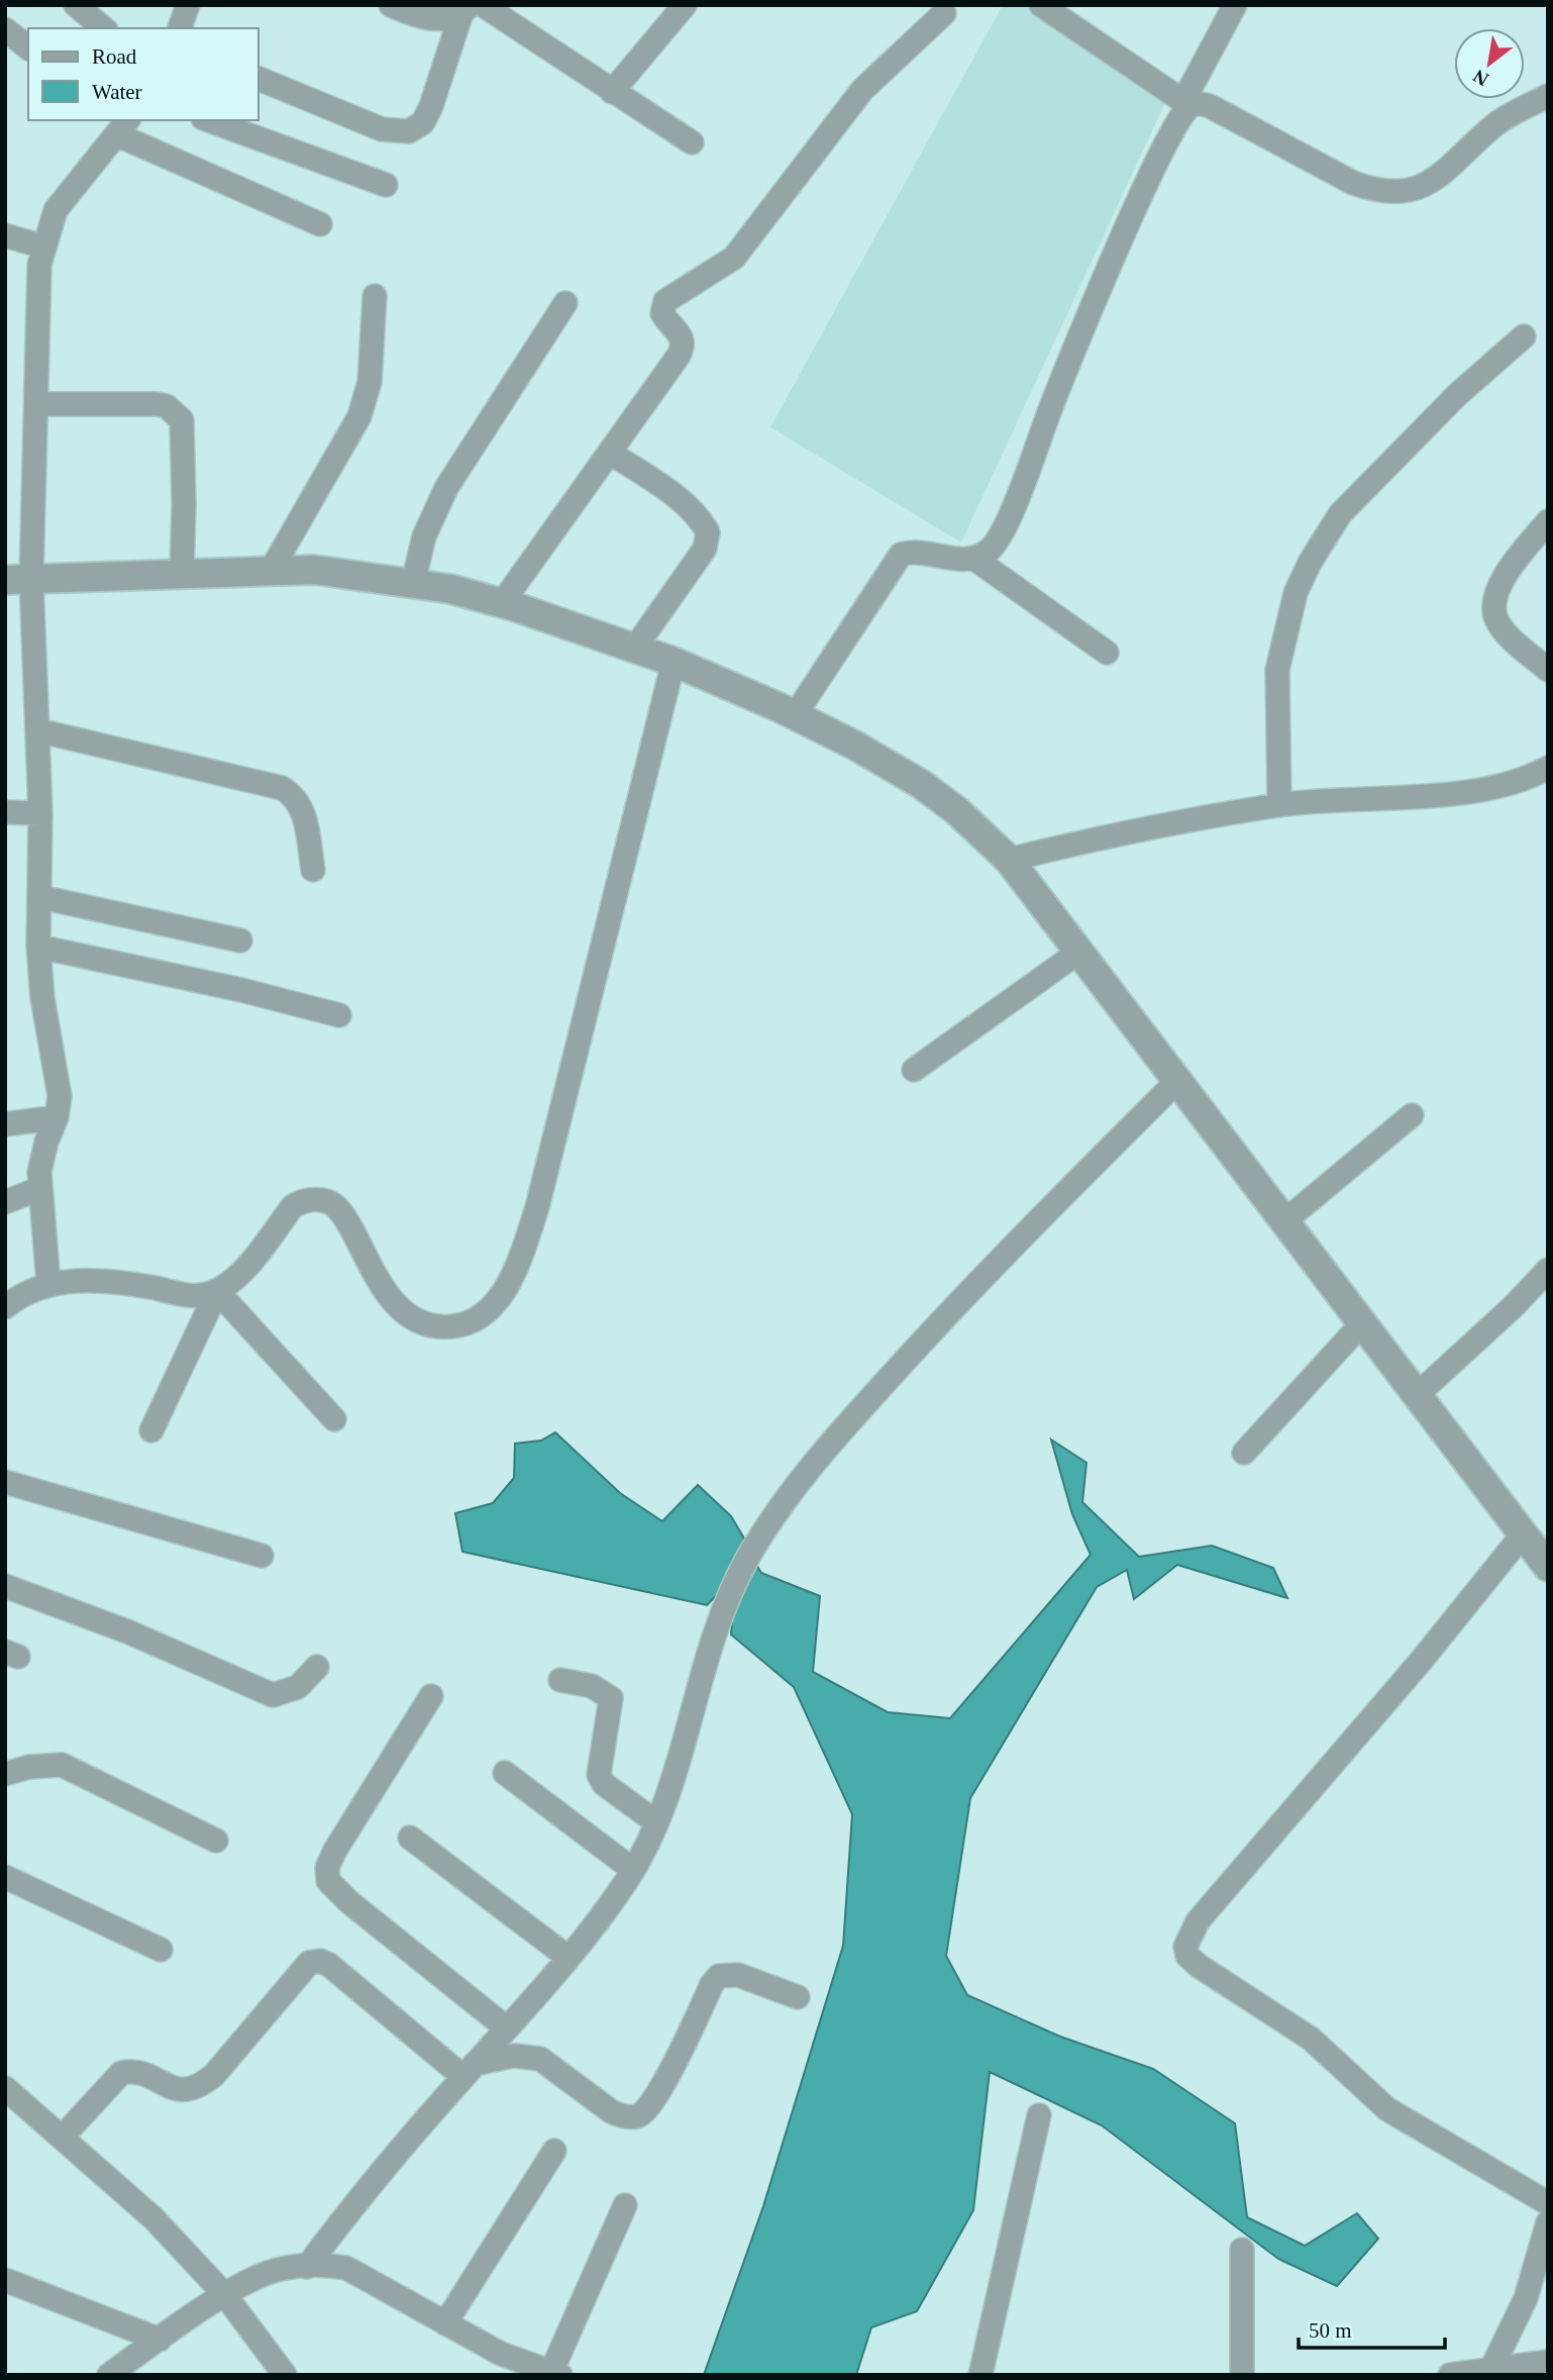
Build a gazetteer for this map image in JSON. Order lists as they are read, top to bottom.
{
  "legend": ["Road", "Water"],
  "scale_bar": "50 m",
  "north": "bottom left"
}
